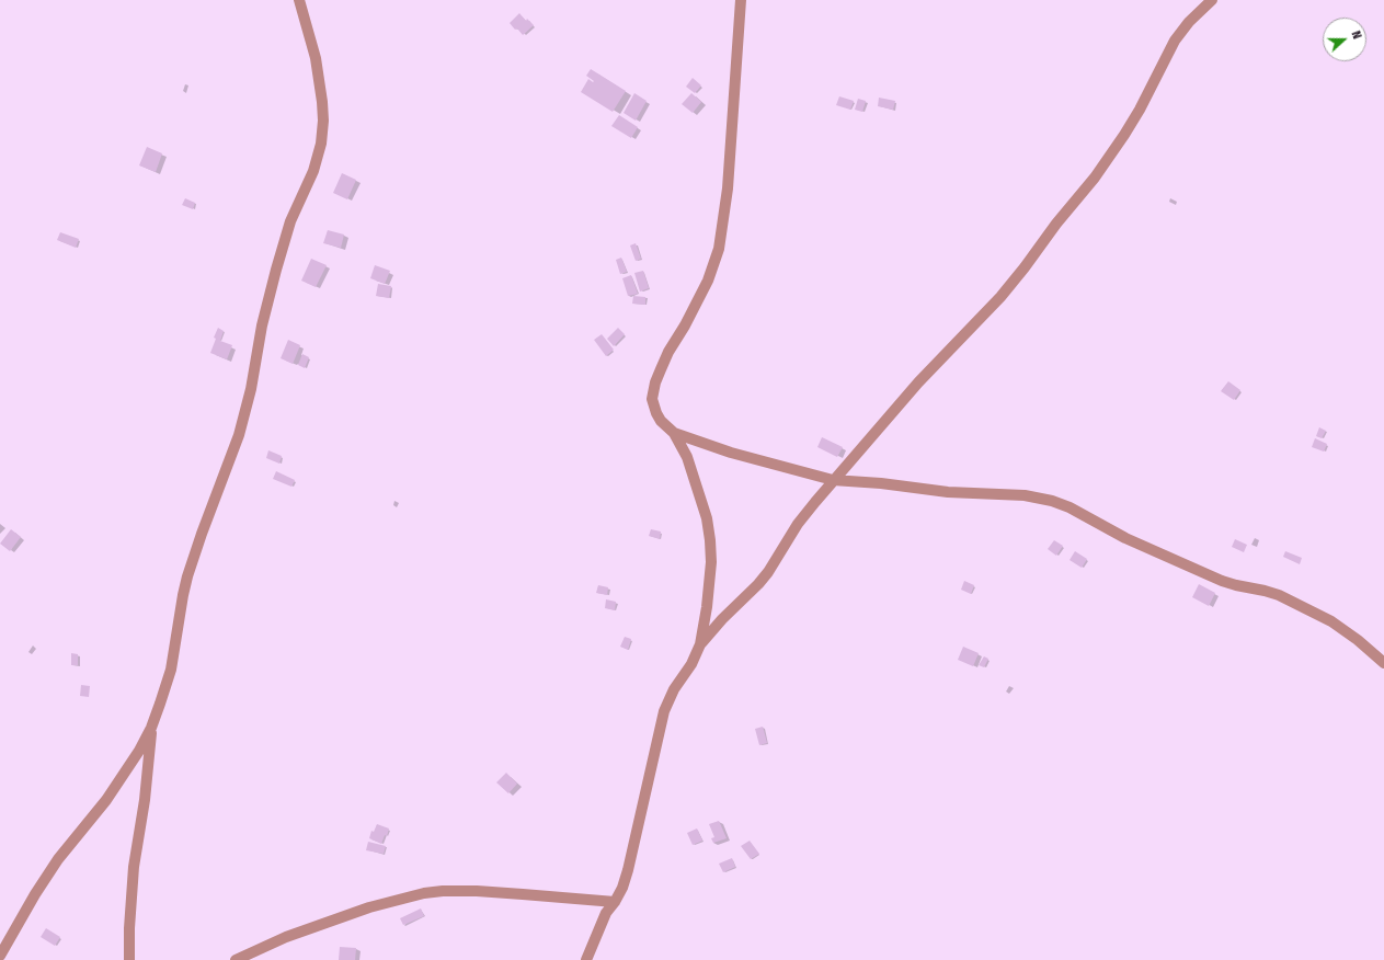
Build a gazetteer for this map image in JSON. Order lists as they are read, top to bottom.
{
  "north": "right"
}
